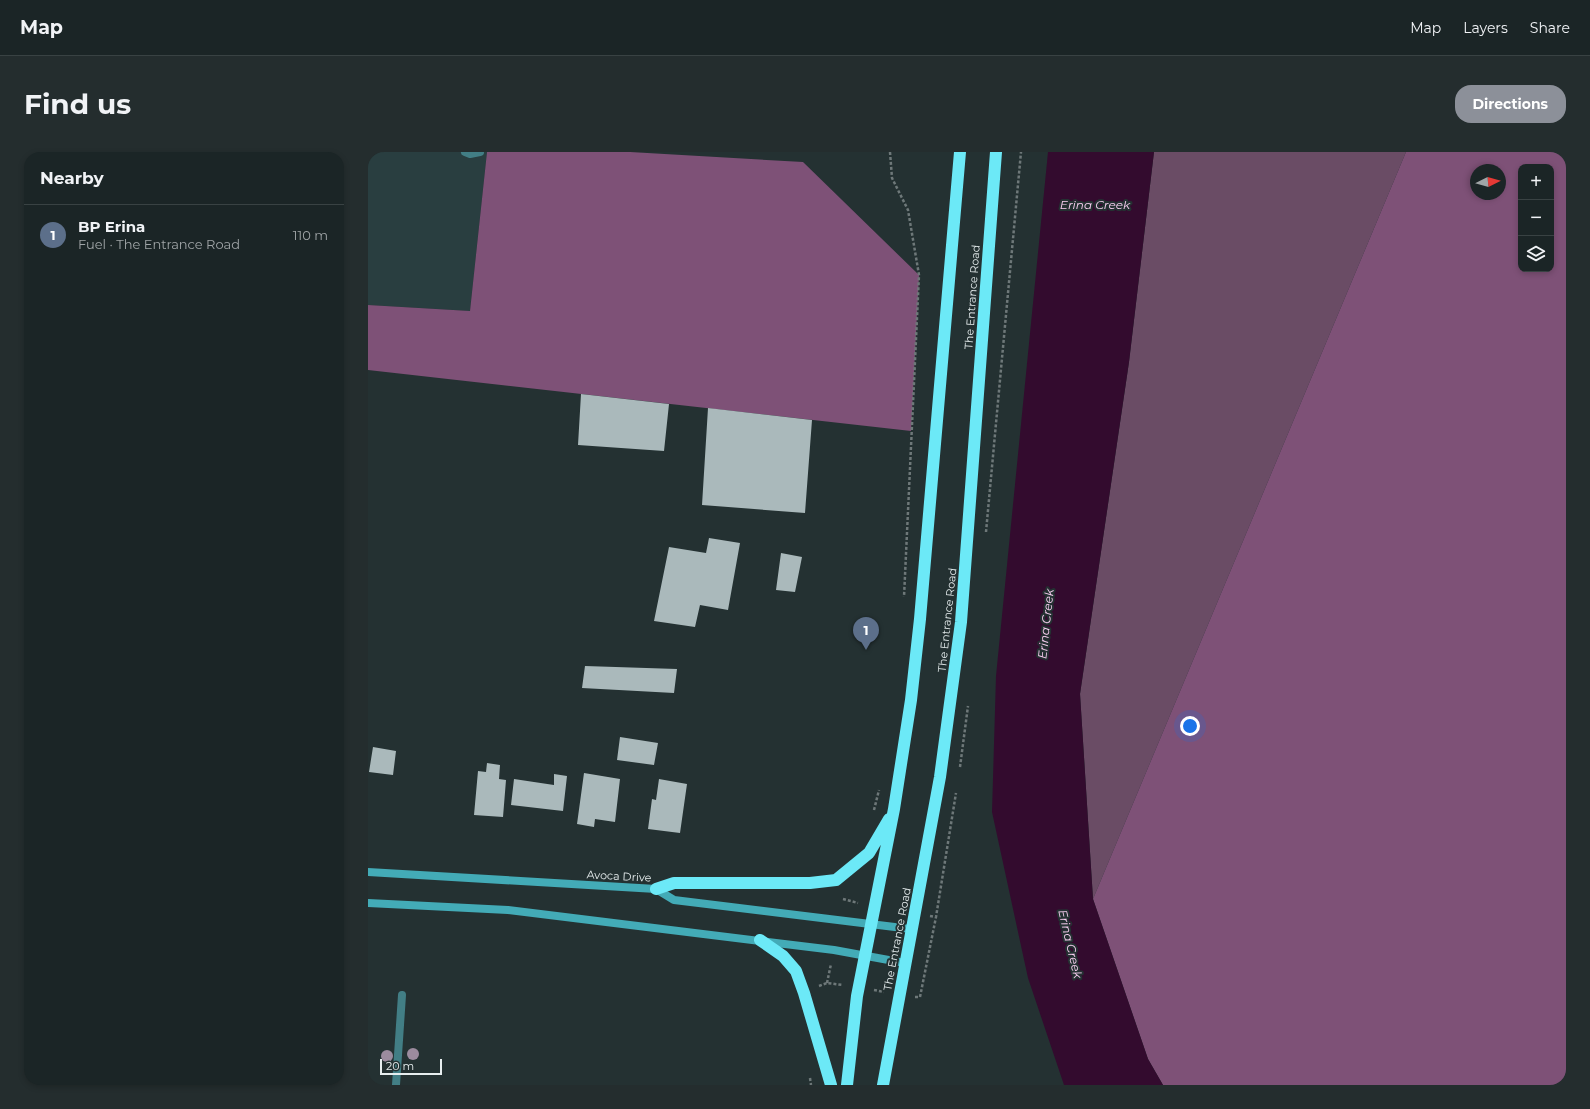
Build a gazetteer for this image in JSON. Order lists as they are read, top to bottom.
{
  "streets": {
    "highway": ["The Entrance Road"],
    "main road": ["Avoca Drive"]
  },
  "crossings": [
    ["The Entrance Road", "Avoca Drive"]
  ],
  "water": ["Erina Creek"],
  "scale_bar": "20 m",
  "north": "right",
  "page": {
    "header": "Map",
    "nav": ["Map", "Layers", "Share"],
    "buttons": "Directions",
    "title": "Find us",
    "heading": "Nearby",
    "map_buttons": ["+", "−"],
    "list": [
      {
        "mark": "1",
        "name": "BP Erina",
        "note": "Fuel · The Entrance Road",
        "value": "110 m"
      }
    ],
    "pins": "1",
    "scale": "20 m"
  }
}
